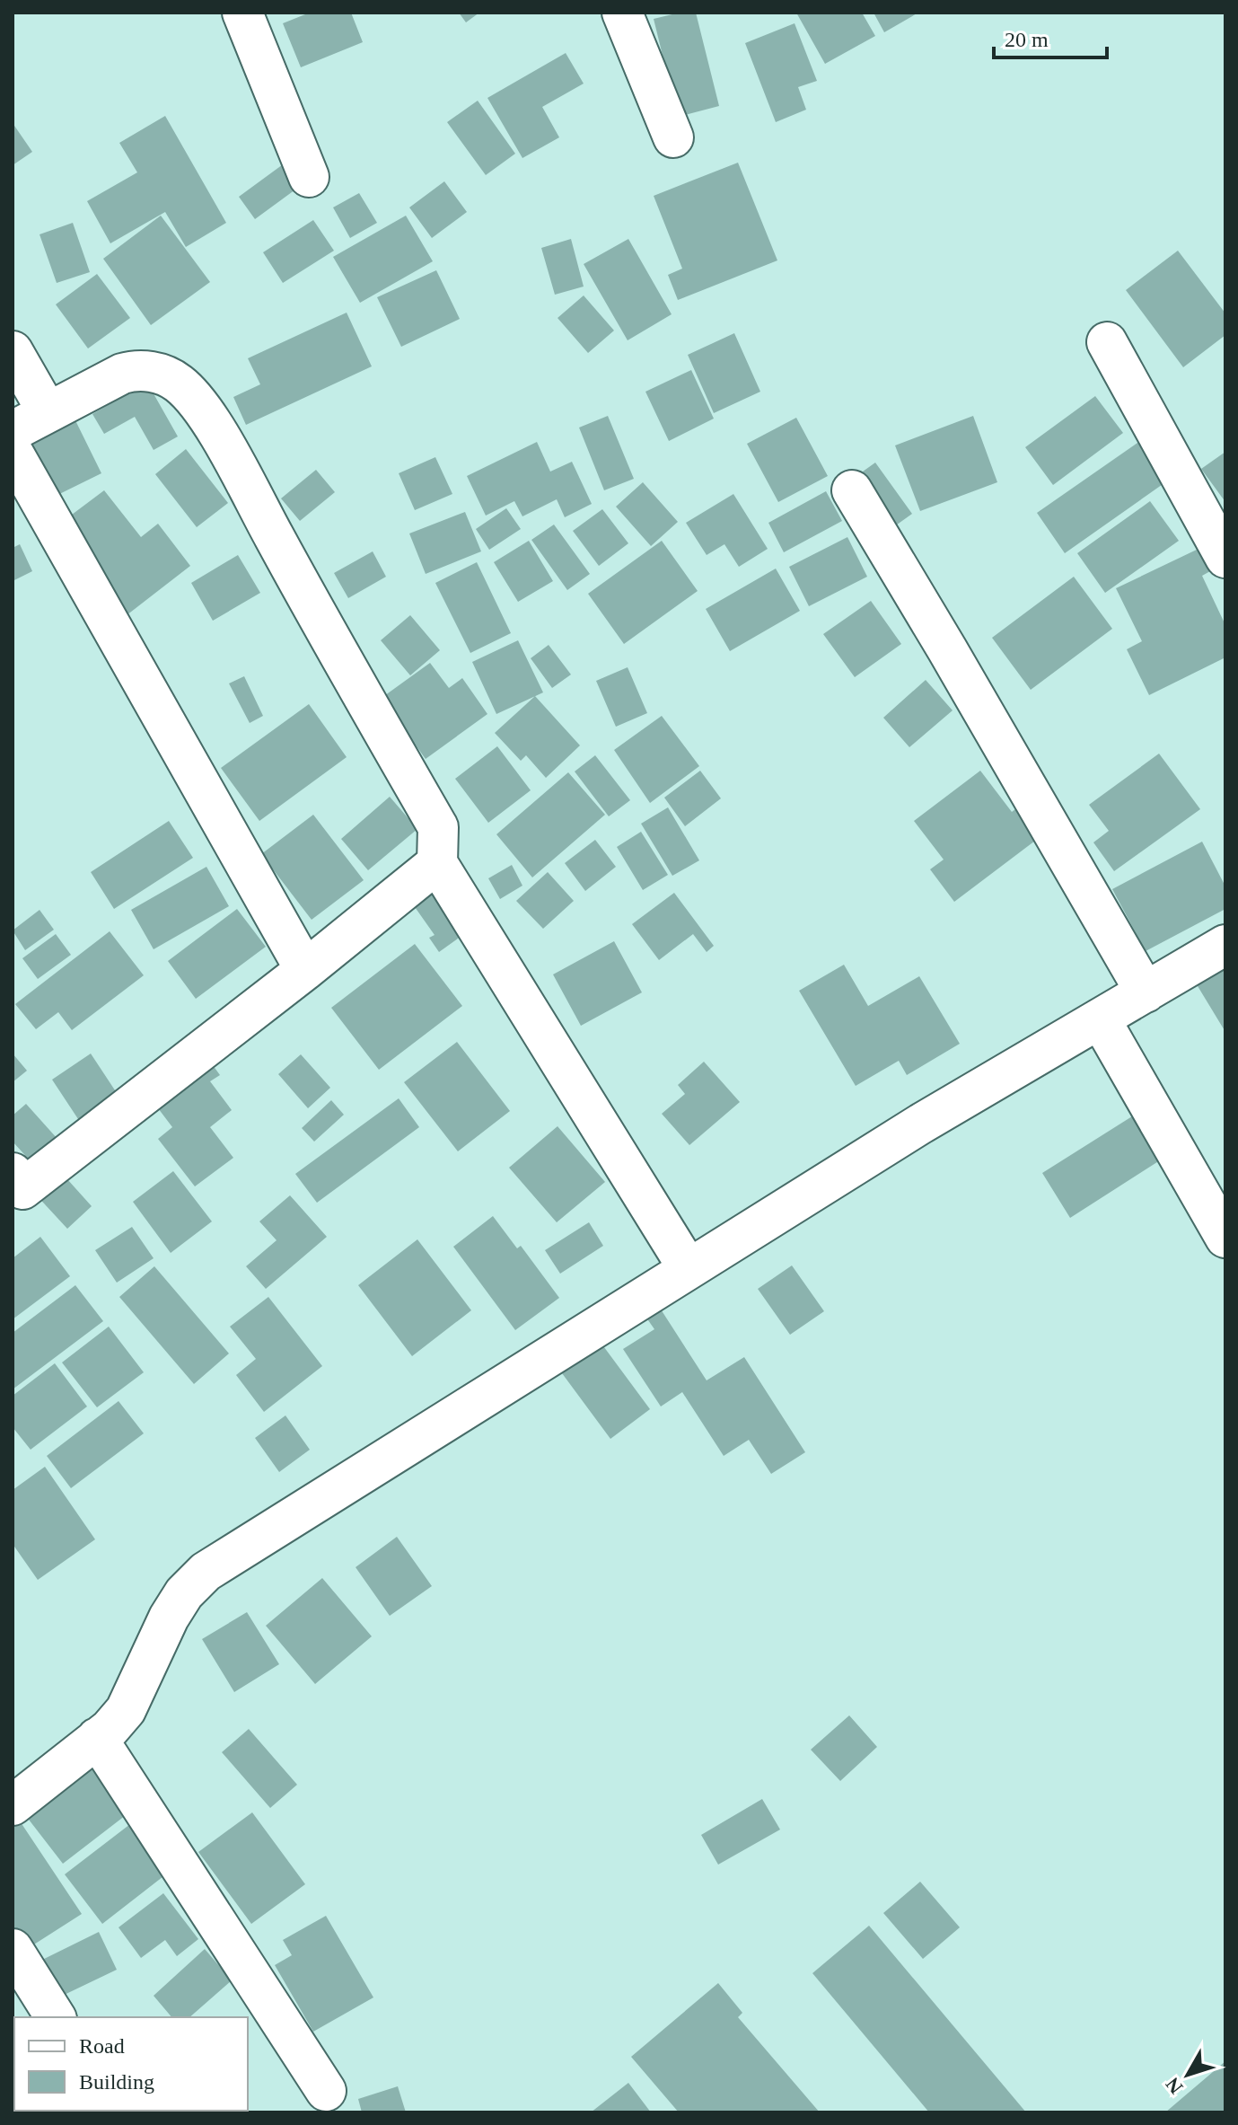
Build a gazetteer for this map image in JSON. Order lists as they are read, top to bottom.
{
  "legend": ["Road", "Building"],
  "scale_bar": "20 m",
  "north": "bottom left"
}
